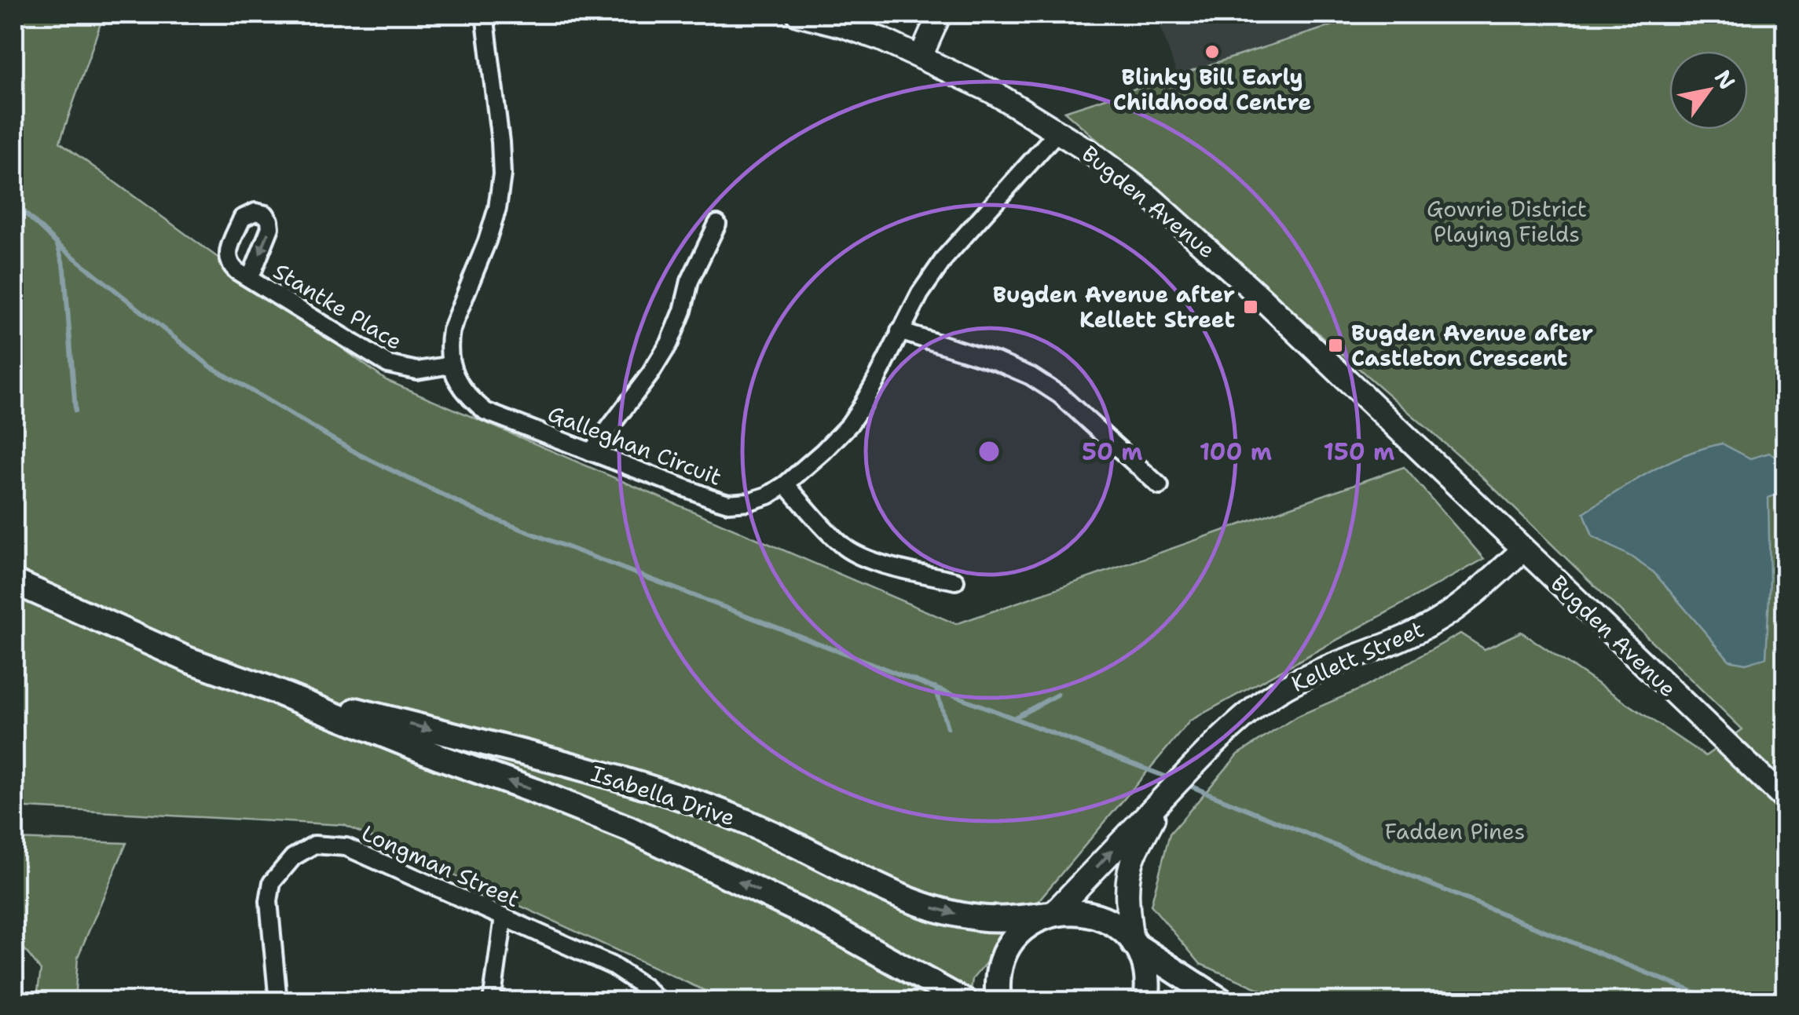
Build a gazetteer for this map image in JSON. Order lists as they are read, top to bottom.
{
  "streets": {
    "main road": ["Isabella Drive"],
    "street": [
      "Bugden Avenue",
      "Stantke Place",
      "Galleghan Circuit",
      "Kellett Street",
      "Longman Street"
    ]
  },
  "crossings": [
    ["Bugden Avenue", "Galleghan Circuit"],
    ["Bugden Avenue", "Kellett Street"],
    ["Stantke Place", "Galleghan Circuit"],
    ["Kellett Street", "Isabella Drive"]
  ],
  "parks": ["Gowrie District Playing Fields", "Fadden Pines"],
  "places": {
    "other": ["Blinky Bill Early Childhood Centre"],
    "transit": ["Bugden Avenue after Kellett Street", "Bugden Avenue after Castleton Crescent"]
  },
  "north": "top right",
  "rings": ["50 m", "100 m", "150 m"]
}
